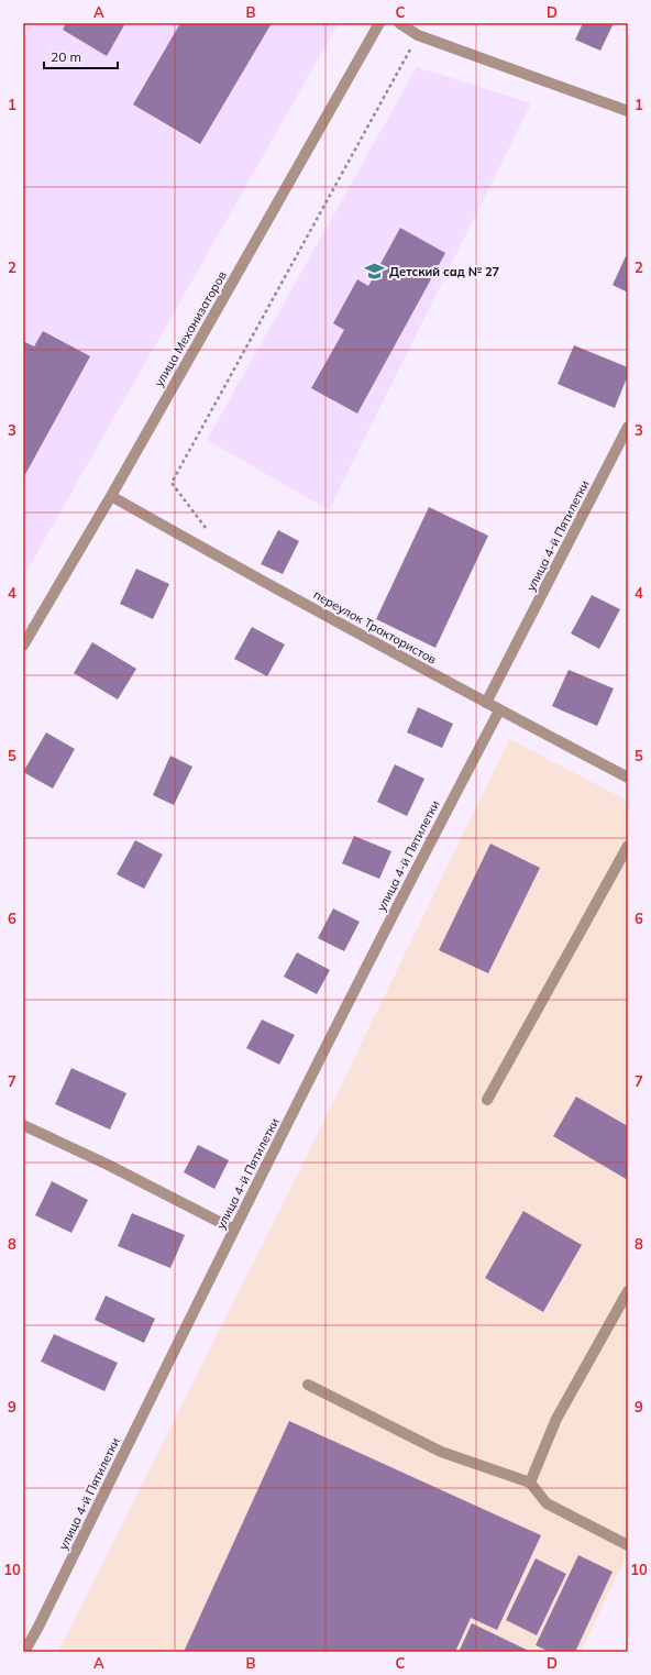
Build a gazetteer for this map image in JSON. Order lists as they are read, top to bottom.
{
  "streets": {
    "street": ["улица Механизаторов", "улица 4-й Пятилетки", "переулок Трактористов"]
  },
  "crossings": [
    ["улица Механизаторов", "переулок Трактористов"],
    ["улица 4-й Пятилетки", "переулок Трактористов"]
  ],
  "places": {
    "school or university": ["Детский сад № 27"]
  },
  "scale_bar": "20 m",
  "grid": {
    "columns": [
      "A",
      "B",
      "C",
      "D"
    ],
    "rows": [
      "1",
      "2",
      "3",
      "4",
      "5",
      "6",
      "7",
      "8",
      "9",
      "10"
    ]
  }
}
